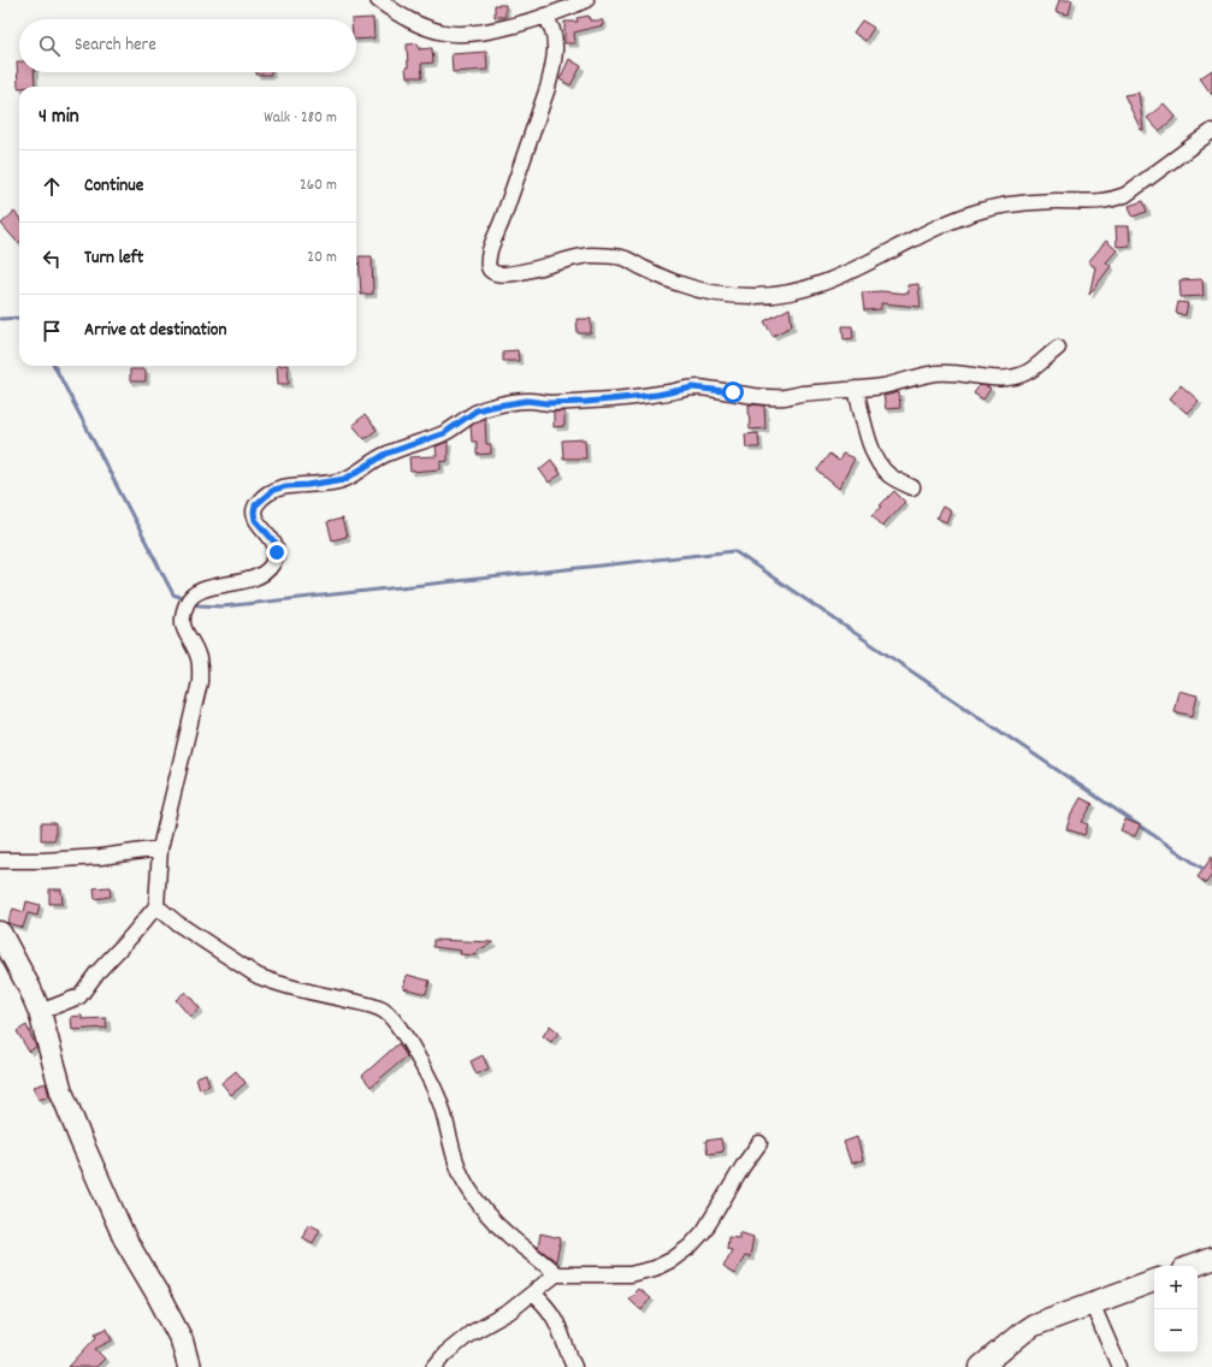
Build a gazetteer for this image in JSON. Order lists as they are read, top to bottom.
{
  "page": {
    "search": "Search here",
    "heading": ["4 min", "Walk · 280 m"],
    "list": [
      ["Continue", "260 m"],
      ["Turn left", "20 m"],
      "Arrive at destination"
    ],
    "map_buttons": ["+", "−"]
  }
}
